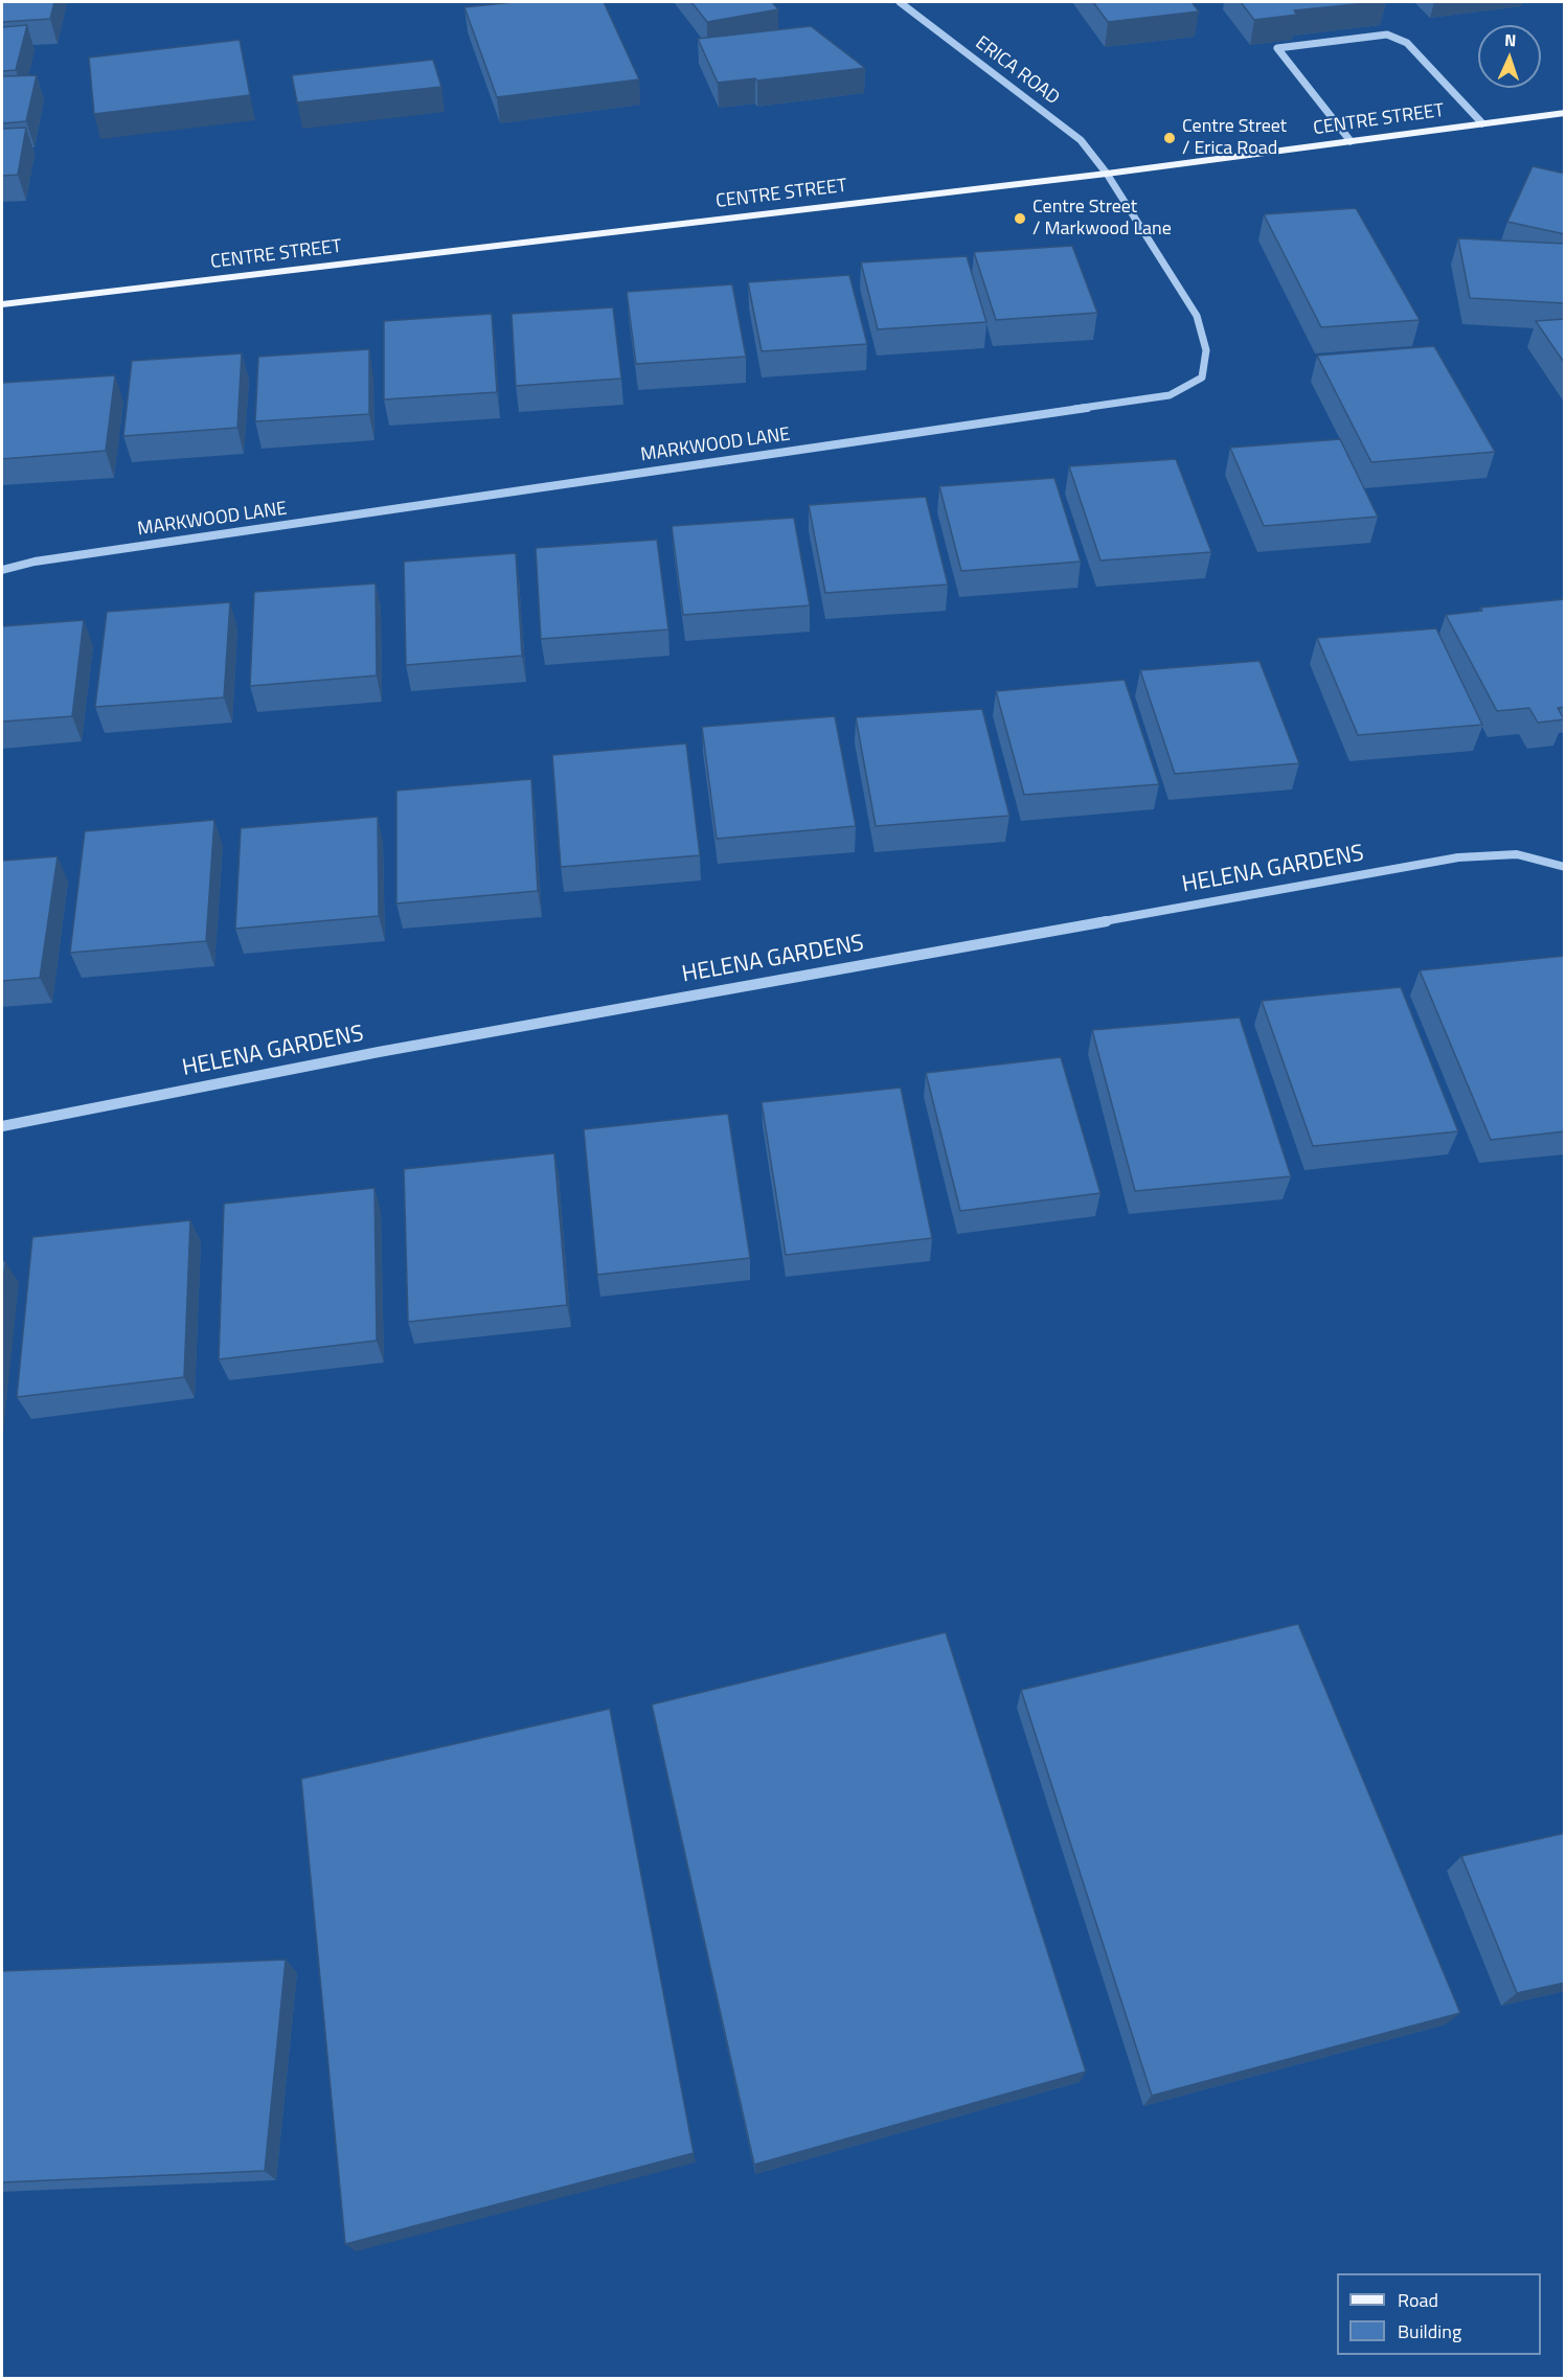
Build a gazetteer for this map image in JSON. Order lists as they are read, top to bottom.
{
  "streets": {
    "main road": ["CENTRE STREET"],
    "street": ["ERICA ROAD", "MARKWOOD LANE", "HELENA GARDENS"]
  },
  "crossings": [
    ["ERICA ROAD", "CENTRE STREET"],
    ["ERICA ROAD", "MARKWOOD LANE"],
    ["CENTRE STREET", "MARKWOOD LANE"]
  ],
  "places": ["Centre Street / Erica Road", "Centre Street / Markwood Lane"],
  "legend": ["Road", "Building"],
  "north": "top"
}
